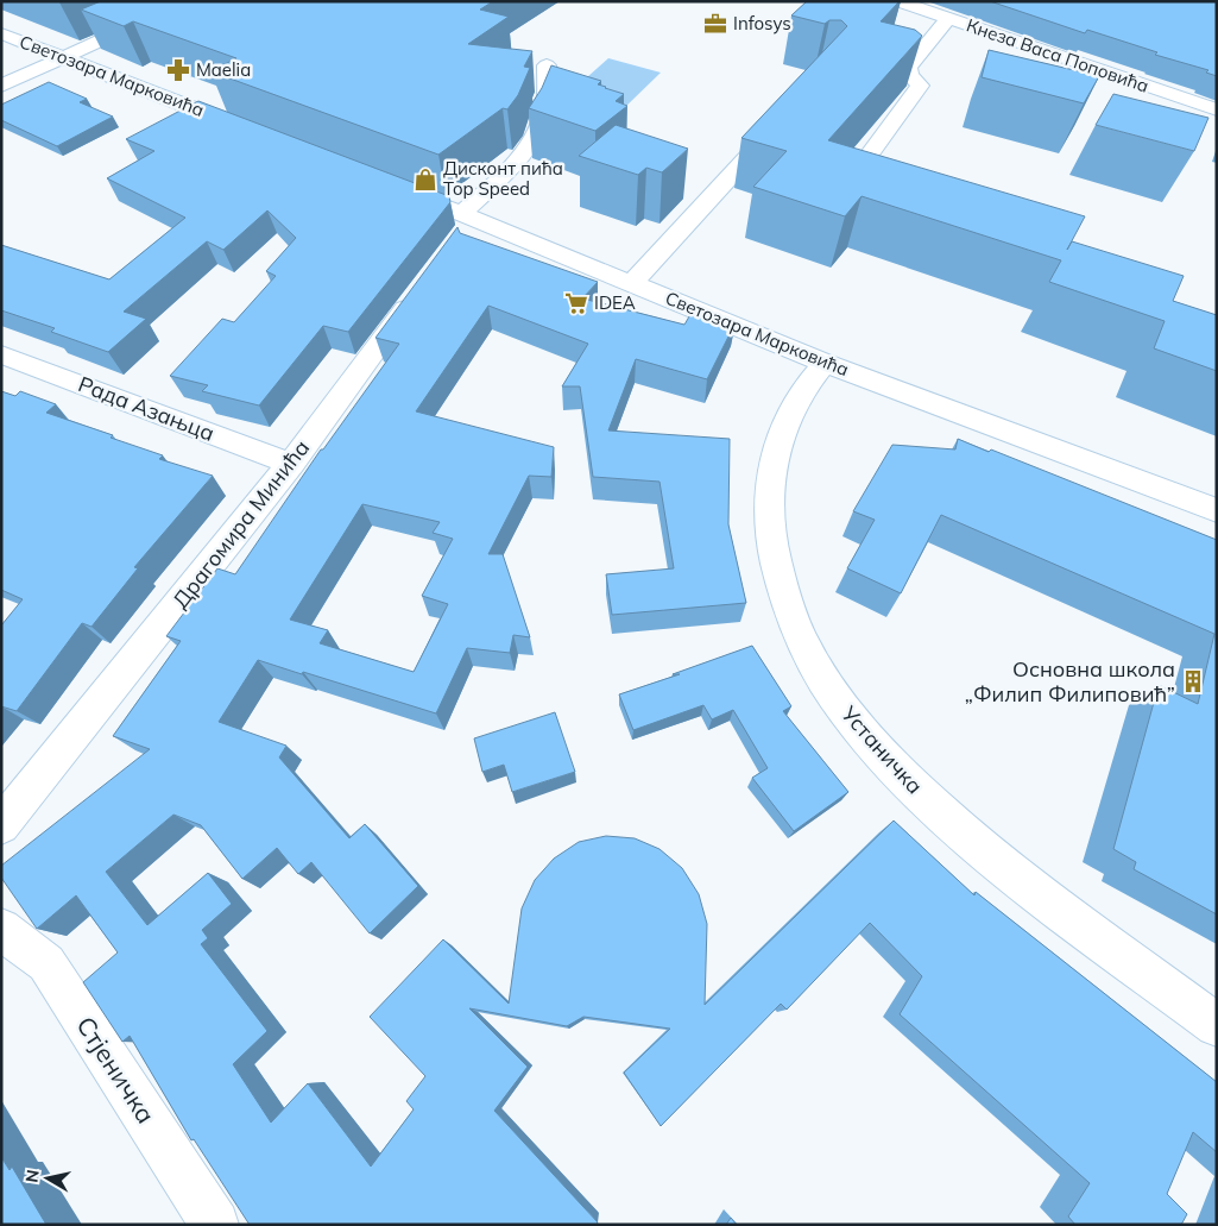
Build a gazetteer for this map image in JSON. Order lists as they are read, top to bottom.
{
  "streets": {
    "street": [
      "Кнеза Васа Поповића",
      "Светозара Марковића",
      "Рада Азањца",
      "Драгомира Минића",
      "Устаничка",
      "Стјеничка"
    ]
  },
  "crossings": [
    ["Светозара Марковића", "Устаничка"],
    ["Рада Азањца", "Драгомира Минића"]
  ],
  "places": {
    "office": ["Infosys"],
    "pharmacy": ["Maelia"],
    "shop": ["Дисконт пића Top Speed"],
    "supermarket": ["IDEA"],
    "building": ["Основна школа „Филип Филиповић”"]
  },
  "north": "left"
}
